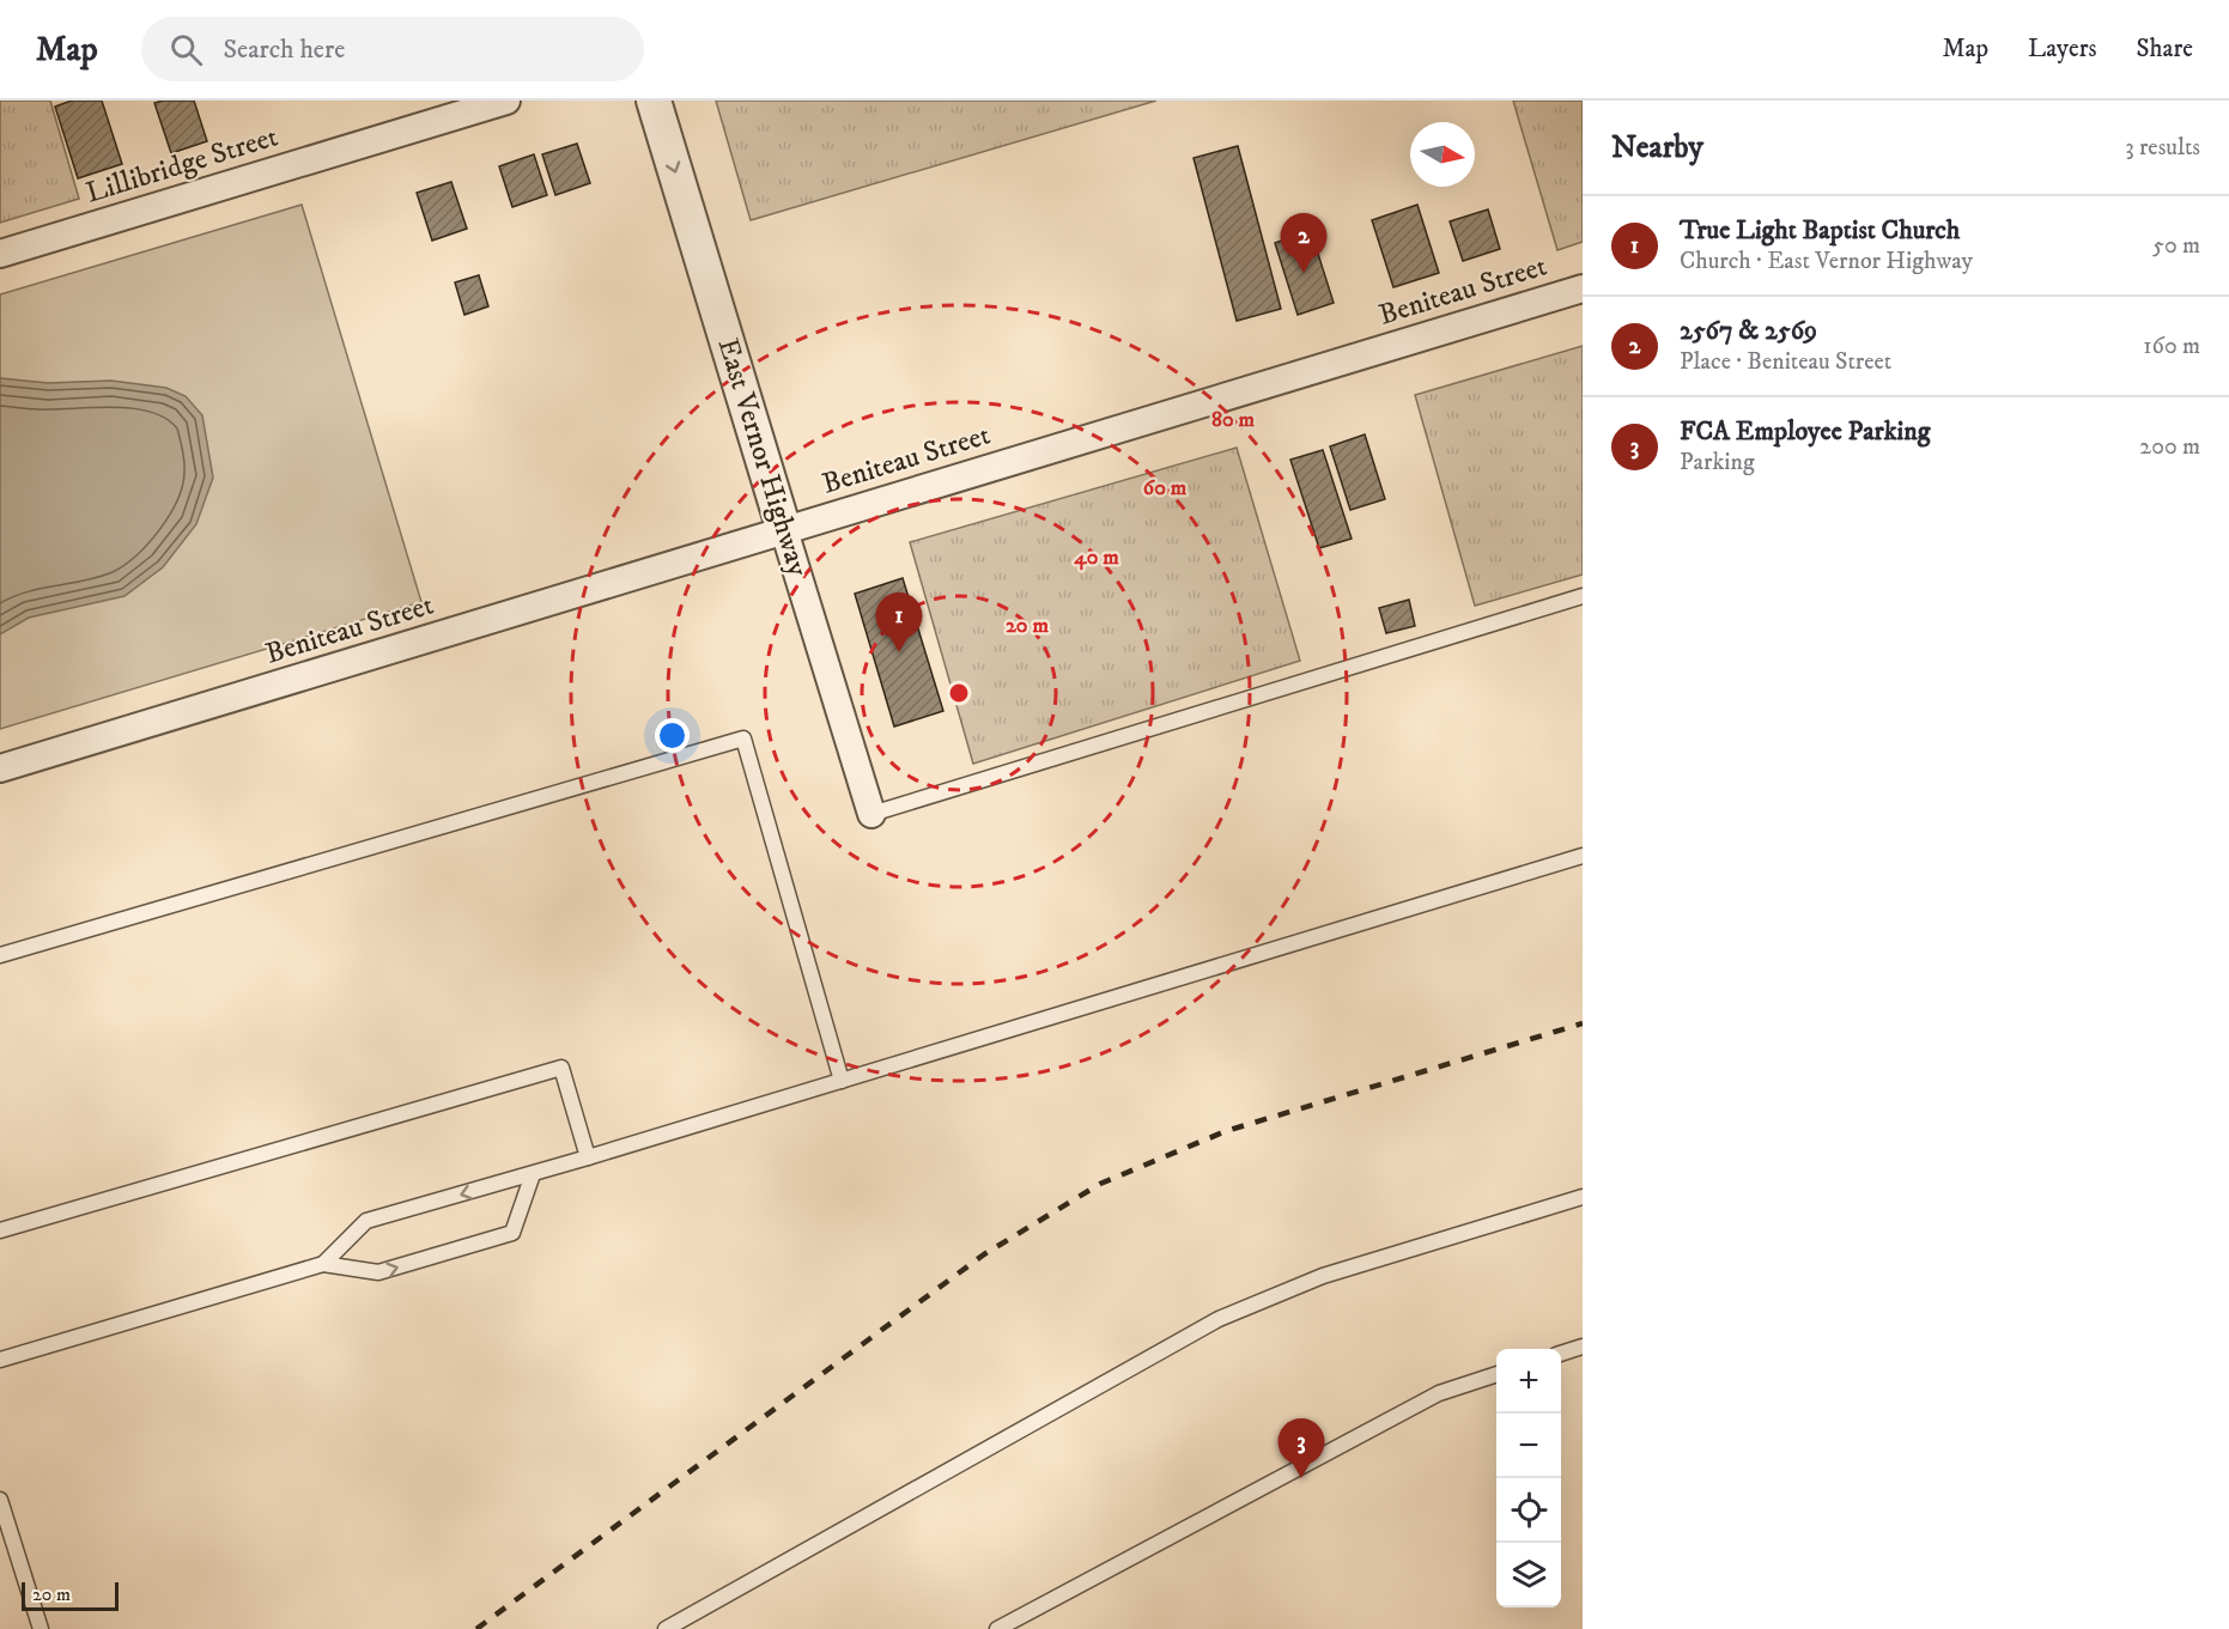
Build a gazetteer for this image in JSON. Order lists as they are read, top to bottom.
{
  "streets": {
    "street": ["Lillibridge Street", "Beniteau Street", "East Vernor Highway"]
  },
  "crossings": [
    ["Beniteau Street", "East Vernor Highway"]
  ],
  "one_way": ["East Vernor Highway"],
  "scale_bar": "20 m",
  "north": "right",
  "page": {
    "header": "Map",
    "search": "Search here",
    "nav": ["Map", "Layers", "Share"],
    "heading": ["Nearby", "3 results"],
    "list": [
      {
        "mark": "1",
        "name": "True Light Baptist Church",
        "note": "Church · East Vernor Highway",
        "value": "50 m"
      },
      {
        "mark": "2",
        "name": "2567 & 2569",
        "note": "Place · Beniteau Street",
        "value": "160 m"
      },
      {
        "mark": "3",
        "name": "FCA Employee Parking",
        "note": "Parking",
        "value": "200 m"
      }
    ],
    "pins": ["2", "1", "3"],
    "map_buttons": ["+", "−"],
    "scale": "20 m"
  },
  "rings": [
    "80 m",
    "60 m",
    "40 m",
    "20 m"
  ]
}
